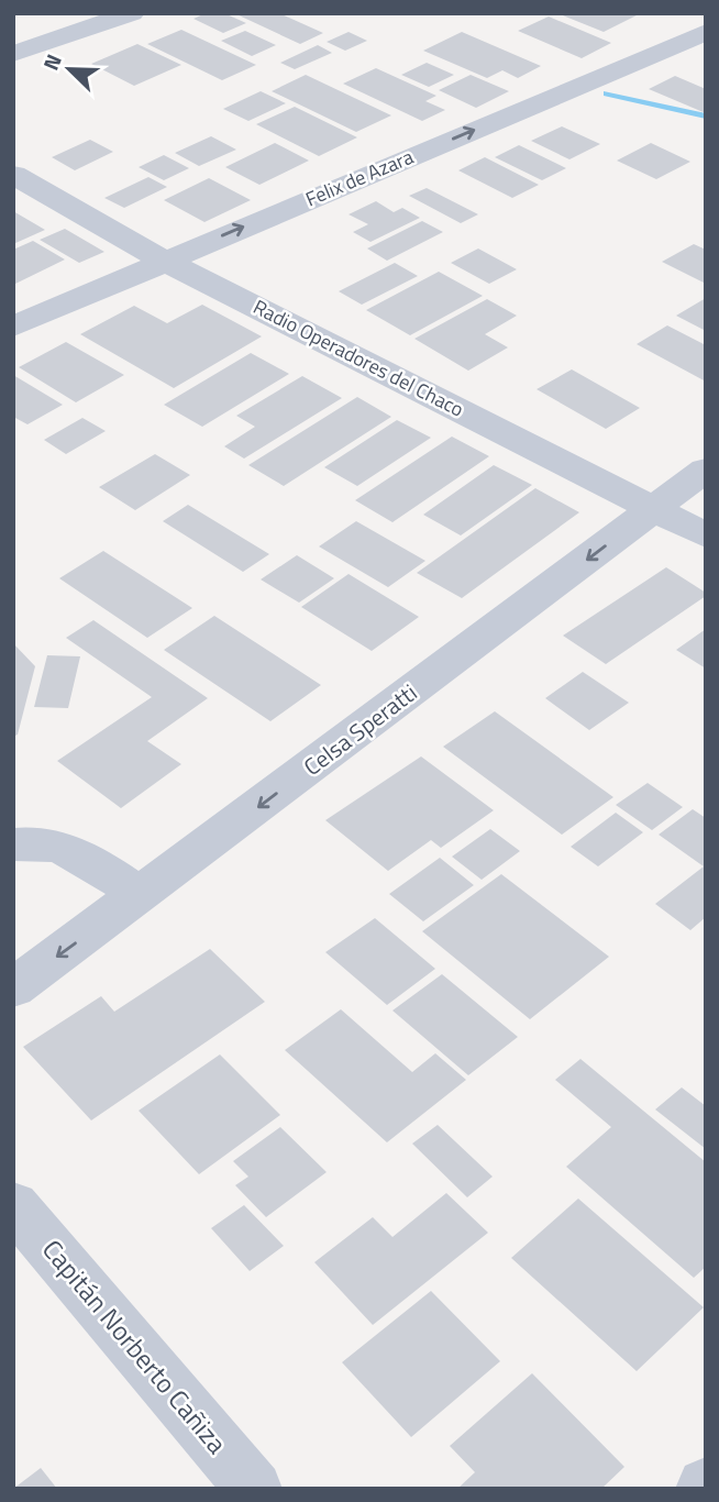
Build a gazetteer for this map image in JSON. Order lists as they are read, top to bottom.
{
  "streets": {
    "street": [
      "Felix de Azara",
      "Radio Operadores del Chaco",
      "Celsa Speratti",
      "Capitán Norberto Cañiza"
    ]
  },
  "crossings": [
    ["Felix de Azara", "Radio Operadores del Chaco"],
    ["Radio Operadores del Chaco", "Celsa Speratti"]
  ],
  "one_way": ["Felix de Azara", "Celsa Speratti"],
  "north": "top left"
}
